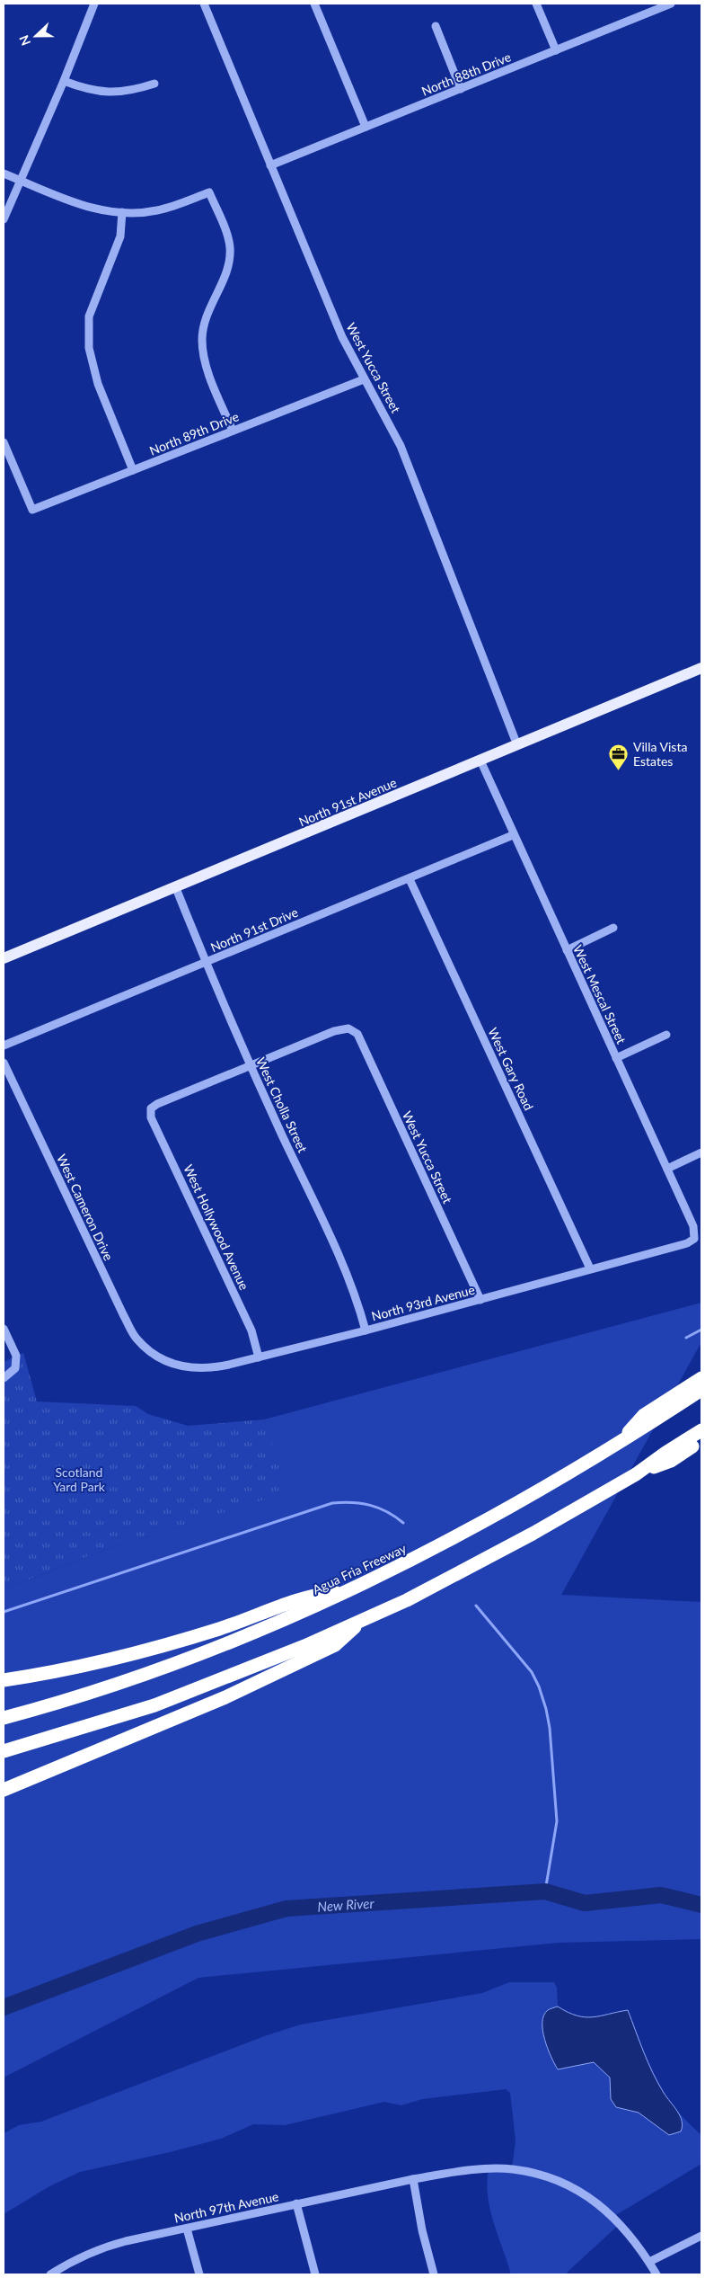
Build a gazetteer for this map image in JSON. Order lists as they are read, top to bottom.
{
  "streets": {
    "highway": ["Agua Fria Freeway"],
    "main road": ["North 91st Avenue"],
    "street": [
      "North 88th Drive",
      "West Yucca Street",
      "North 89th Drive",
      "North 91st Drive",
      "West Mescal Street",
      "West Gary Road",
      "West Cholla Street",
      "West Cameron Drive",
      "West Hollywood Avenue",
      "North 93rd Avenue",
      "North 97th Avenue"
    ]
  },
  "crossings": [
    ["North 88th Drive", "West Yucca Street"],
    ["West Yucca Street", "North 89th Drive"],
    ["West Yucca Street", "North 91st Avenue"],
    ["West Yucca Street", "West Cholla Street"],
    ["West Yucca Street", "West Hollywood Avenue"],
    ["West Yucca Street", "North 93rd Avenue"],
    ["North 91st Avenue", "West Mescal Street"],
    ["North 91st Avenue", "West Cholla Street"],
    ["North 91st Drive", "West Mescal Street"],
    ["North 91st Drive", "West Gary Road"],
    ["North 91st Drive", "West Cholla Street"],
    ["West Mescal Street", "North 93rd Avenue"],
    ["West Gary Road", "North 93rd Avenue"],
    ["West Cholla Street", "West Hollywood Avenue"],
    ["West Cholla Street", "North 93rd Avenue"],
    ["West Cameron Drive", "North 93rd Avenue"],
    ["West Hollywood Avenue", "North 93rd Avenue"]
  ],
  "water": ["New River"],
  "parks": ["Scotland Yard Park"],
  "places": {
    "office": ["Villa Vista Estates"]
  },
  "north": "left"
}
